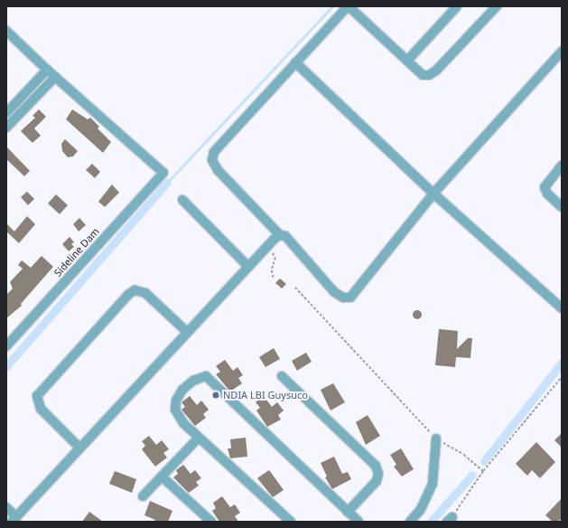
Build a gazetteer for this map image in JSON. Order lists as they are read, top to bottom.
{
  "streets": {
    "street": ["Sideline Dam"]
  },
  "places": ["NDIA LBI Guysuco"]
}
